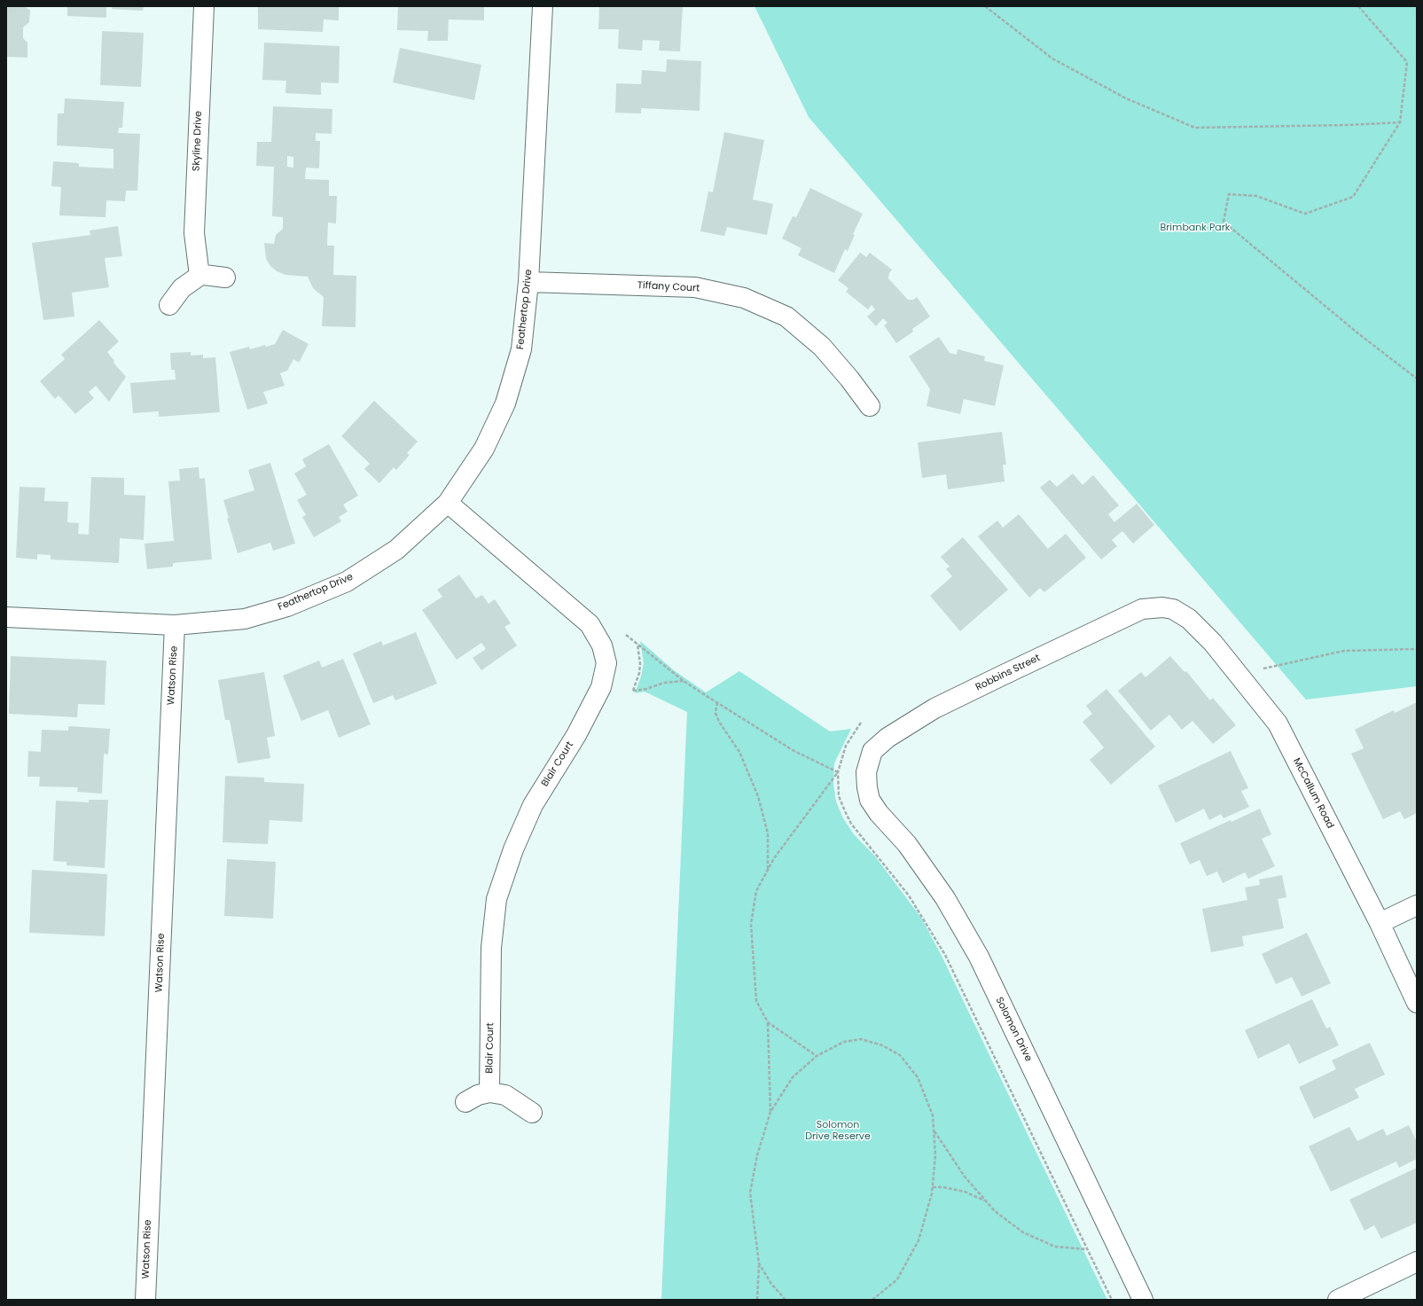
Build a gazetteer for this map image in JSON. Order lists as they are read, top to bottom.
{
  "streets": {
    "street": [
      "Skyline Drive",
      "Tiffany Court",
      "Feathertop Drive",
      "Robbins Street",
      "Watson Rise",
      "Blair Court",
      "McCallum Road",
      "Solomon Drive"
    ]
  },
  "crossings": [
    ["Tiffany Court", "Feathertop Drive"],
    ["Feathertop Drive", "Watson Rise"],
    ["Feathertop Drive", "Blair Court"],
    ["Robbins Street", "McCallum Road"],
    ["Robbins Street", "Solomon Drive"]
  ],
  "parks": ["Brimbank Park", "Solomon Drive Reserve"]
}
